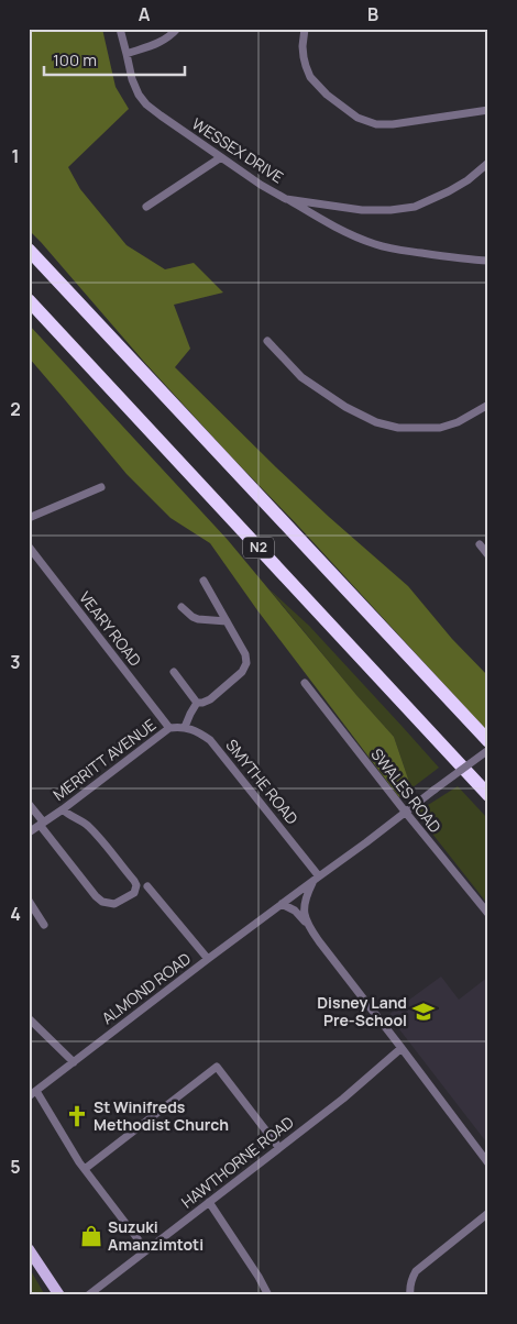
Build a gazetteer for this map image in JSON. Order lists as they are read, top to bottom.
{
  "streets": {
    "highway": ["N2"],
    "street": [
      "WESSEX DRIVE",
      "VEARY ROAD",
      "MERRITT AVENUE",
      "SMYTHE ROAD",
      "SWALES ROAD",
      "ALMOND ROAD",
      "HAWTHORNE ROAD"
    ]
  },
  "crossings": [
    ["VEARY ROAD", "MERRITT AVENUE"],
    ["SMYTHE ROAD", "ALMOND ROAD"],
    ["SWALES ROAD", "ALMOND ROAD"]
  ],
  "places": {
    "school or university": ["Disney Land Pre-School"],
    "church": ["St Winifreds Methodist Church"],
    "shop": ["Suzuki Amanzimtoti"]
  },
  "scale_bar": "100 m",
  "grid": {
    "columns": ["A", "B"],
    "rows": [
      "1",
      "2",
      "3",
      "4",
      "5"
    ]
  }
}
